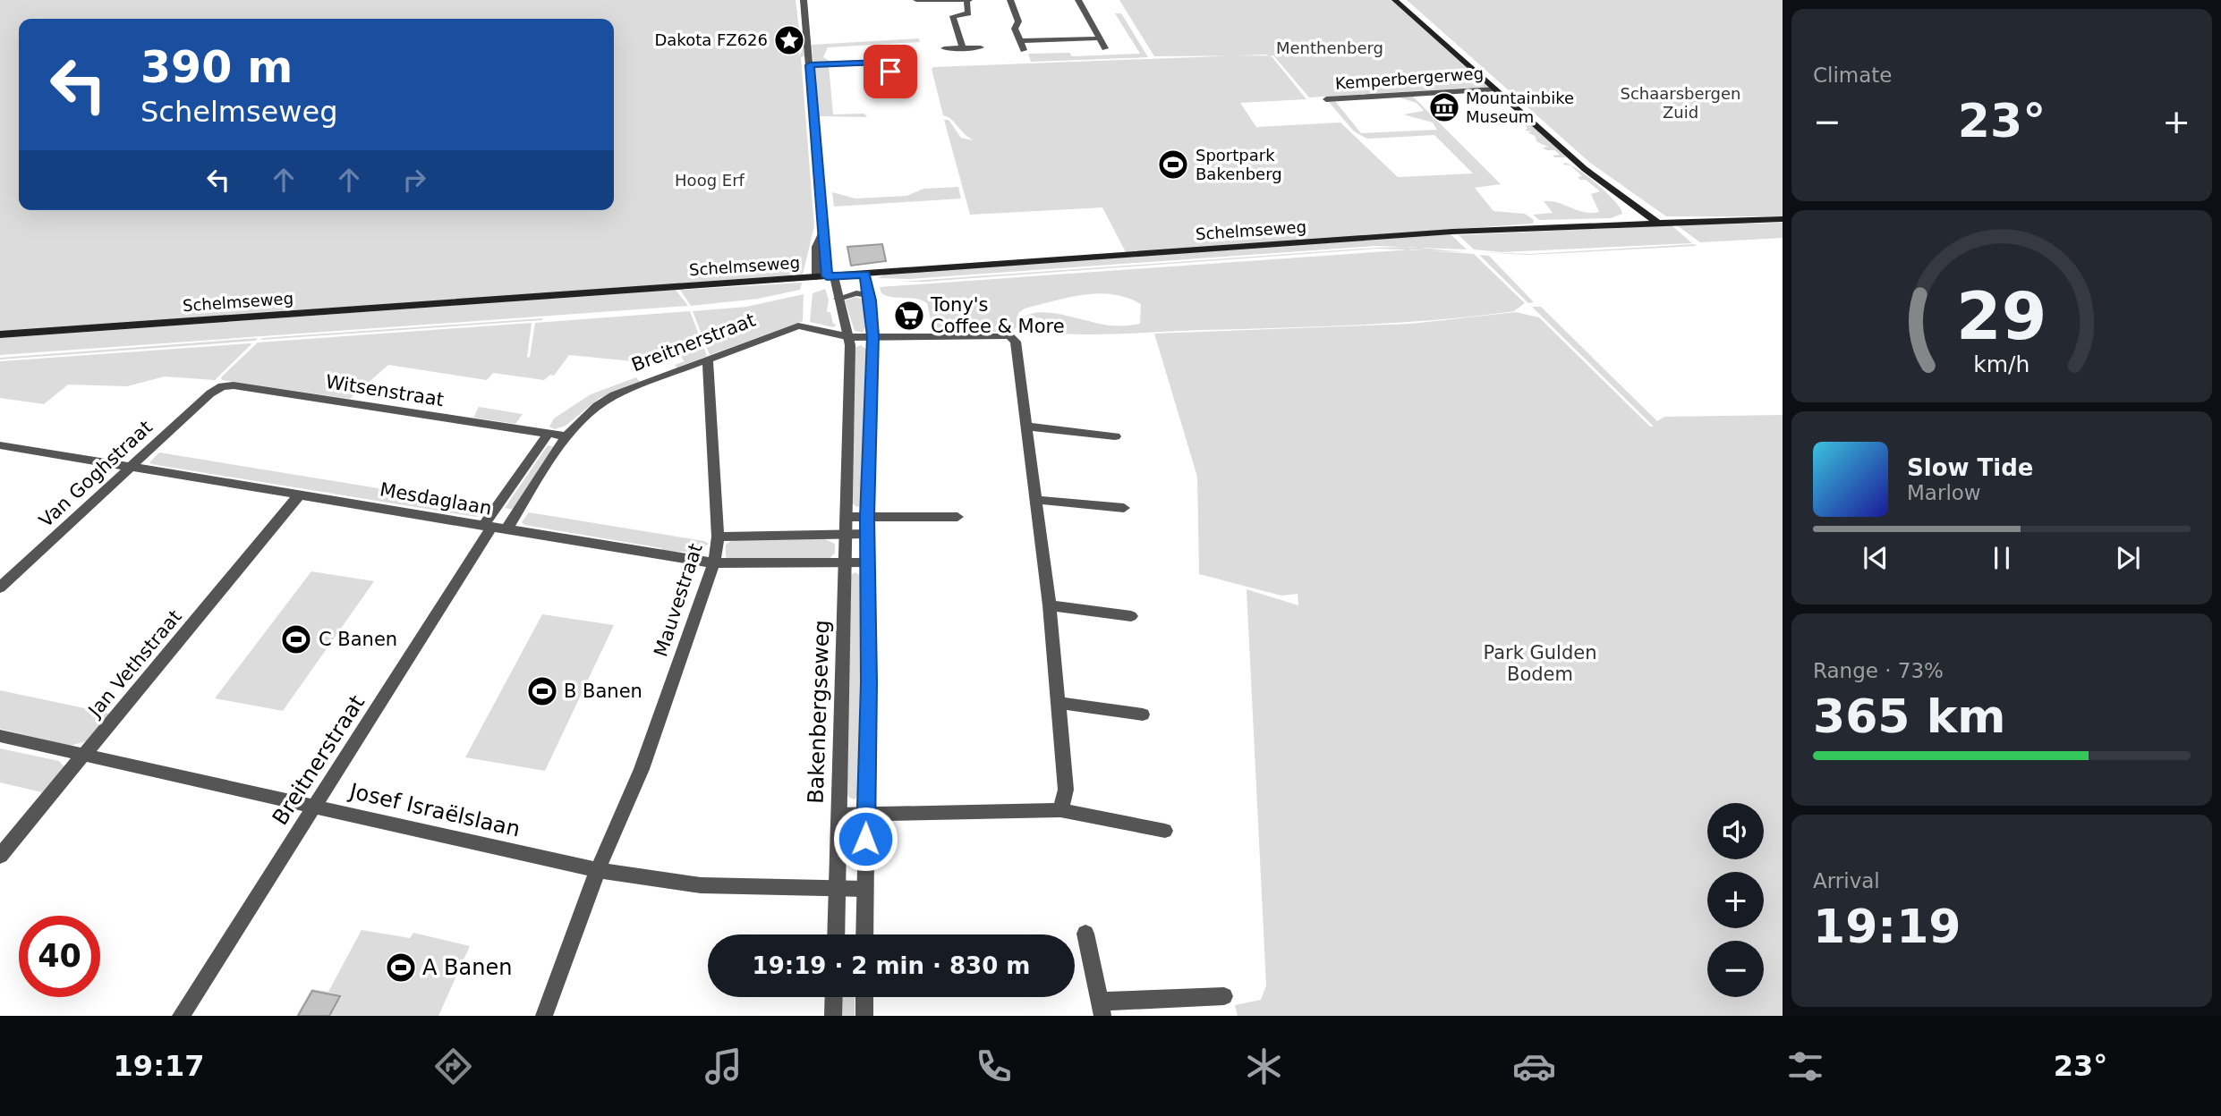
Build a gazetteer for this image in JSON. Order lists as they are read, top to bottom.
{
  "streets": {
    "main road": ["Kemperbergerweg", "Schelmseweg"],
    "street": [
      "Breitnerstraat",
      "Witsenstraat",
      "Van Goghstraat",
      "Mesdaglaan",
      "Mauvestraat",
      "Jan Vethstraat",
      "Bakenbergseweg",
      "Josef Israëlslaan"
    ]
  },
  "crossings": [
    ["Kemperbergerweg", "Schelmseweg"],
    ["Schelmseweg", "Bakenbergseweg"],
    ["Breitnerstraat", "Witsenstraat"],
    ["Breitnerstraat", "Mesdaglaan"],
    ["Breitnerstraat", "Mauvestraat"],
    ["Breitnerstraat", "Bakenbergseweg"],
    ["Breitnerstraat", "Josef Israëlslaan"],
    ["Witsenstraat", "Van Goghstraat"],
    ["Van Goghstraat", "Mesdaglaan"],
    ["Mesdaglaan", "Mauvestraat"],
    ["Mesdaglaan", "Jan Vethstraat"],
    ["Mesdaglaan", "Bakenbergseweg"],
    ["Mauvestraat", "Josef Israëlslaan"],
    ["Jan Vethstraat", "Josef Israëlslaan"],
    ["Bakenbergseweg", "Josef Israëlslaan"]
  ],
  "parks": [
    "Menthenberg",
    "Schaarsbergen Zuid",
    "Hoog Erf",
    "Park Gulden Bodem"
  ],
  "places": {
    "place": ["Dakota FZ626"],
    "museum": ["Mountainbike Museum"],
    "sports": [
      "Sportpark Bakenberg",
      "C Banen",
      "B Banen",
      "A Banen"
    ],
    "supermarket": ["Tony's Coffee & More"]
  },
  "page": {
    "tile": [
      "Climate",
      ["Range · 73%", "365 km"],
      ["Arrival", "19:19"]
    ],
    "turn": ["390 m", "Schelmseweg"],
    "heat": ["−", "23°", "+"],
    "song": ["Slow Tide", "Marlow"],
    "map_buttons": ["+", "−"],
    "limit": "40",
    "trip": "19:19 · 2 min · 830 m",
    "tabs": ["19:17", "23°"],
    "gauge": ["29", "km/h"]
  }
}
